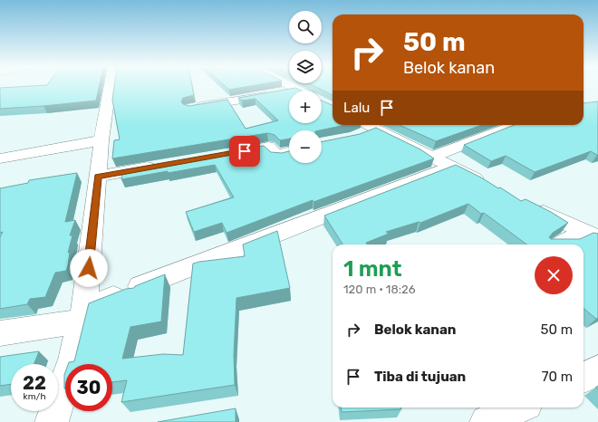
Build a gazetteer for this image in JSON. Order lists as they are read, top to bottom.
{
  "page": {
    "map_buttons": ["+", "−"],
    "turn": ["50 m", "Belok kanan"],
    "then": "Lalu",
    "heading": ["1 mnt", "120 m · 18:26"],
    "list": [
      {
        "name": "Belok kanan",
        "value": "50 m"
      },
      {
        "name": "Tiba di tujuan",
        "value": "70 m"
      }
    ],
    "speed": "22 km/h",
    "limit": "30"
  }
}
